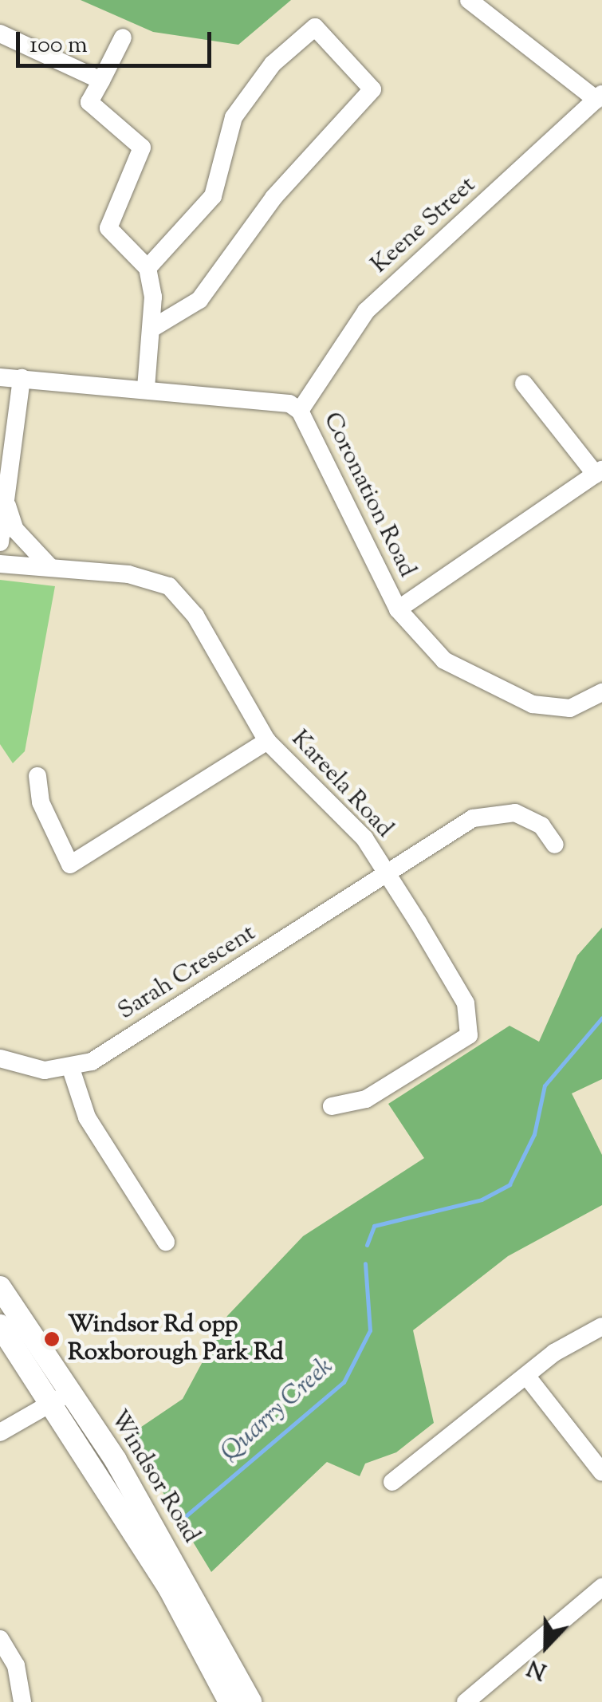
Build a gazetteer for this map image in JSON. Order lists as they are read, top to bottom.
{
  "streets": {
    "main road": ["Windsor Road"],
    "street": [
      "Keene Street",
      "Coronation Road",
      "Kareela Road",
      "Sarah Crescent"
    ]
  },
  "crossings": [
    ["Keene Street", "Coronation Road"],
    ["Kareela Road", "Sarah Crescent"]
  ],
  "water": ["Quarry Creek"],
  "places": ["Windsor Rd opp Roxborough Park Rd"],
  "scale_bar": "100 m",
  "north": "bottom"
}
